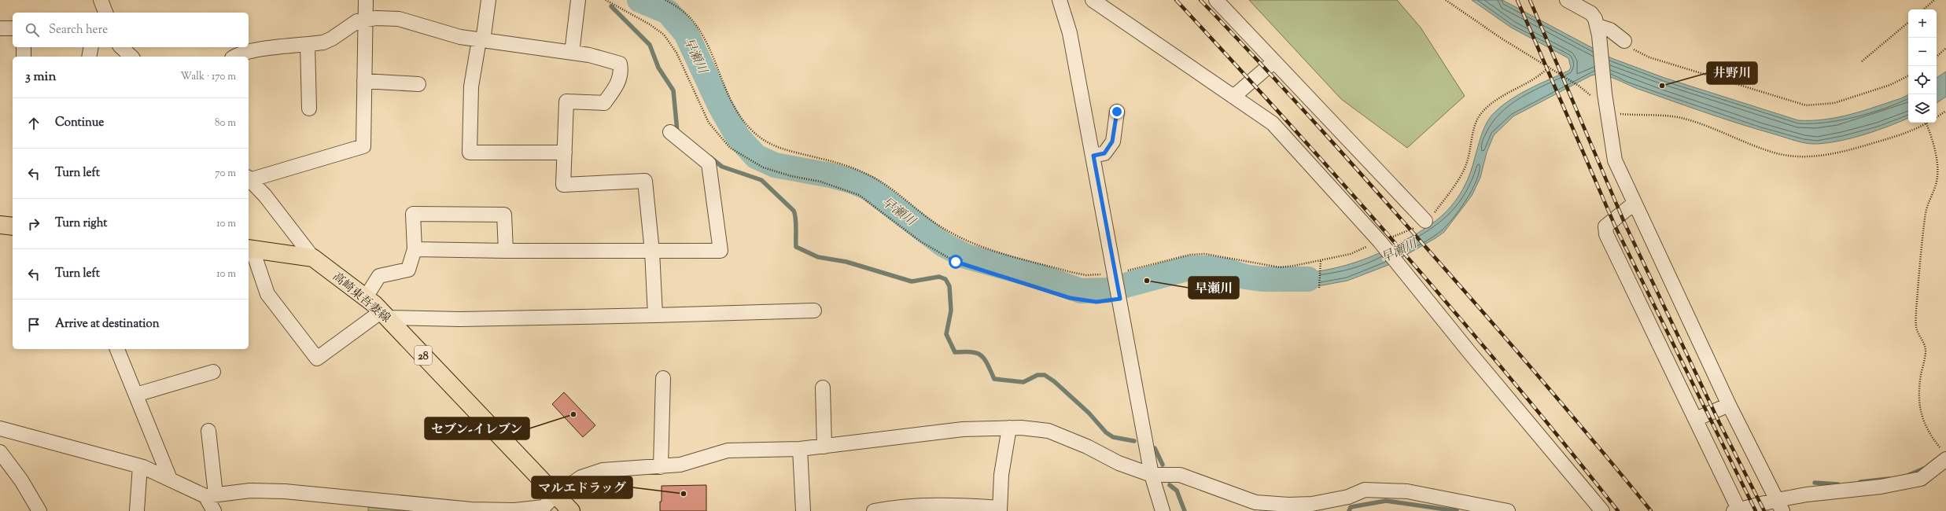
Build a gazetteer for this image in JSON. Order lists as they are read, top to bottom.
{
  "streets": {
    "main road": ["高崎東吾妻線", "28"]
  },
  "water": ["早瀬川"],
  "places": [
    "井野川",
    "早瀬川",
    "セブン-イレブン",
    "マルエドラッグ"
  ],
  "page": {
    "map_buttons": ["+", "−"],
    "search": "Search here",
    "heading": ["3 min", "Walk · 170 m"],
    "list": [
      ["Continue", "80 m"],
      ["Turn left", "70 m"],
      ["Turn right", "10 m"],
      ["Turn left", "10 m"],
      "Arrive at destination"
    ]
  }
}
